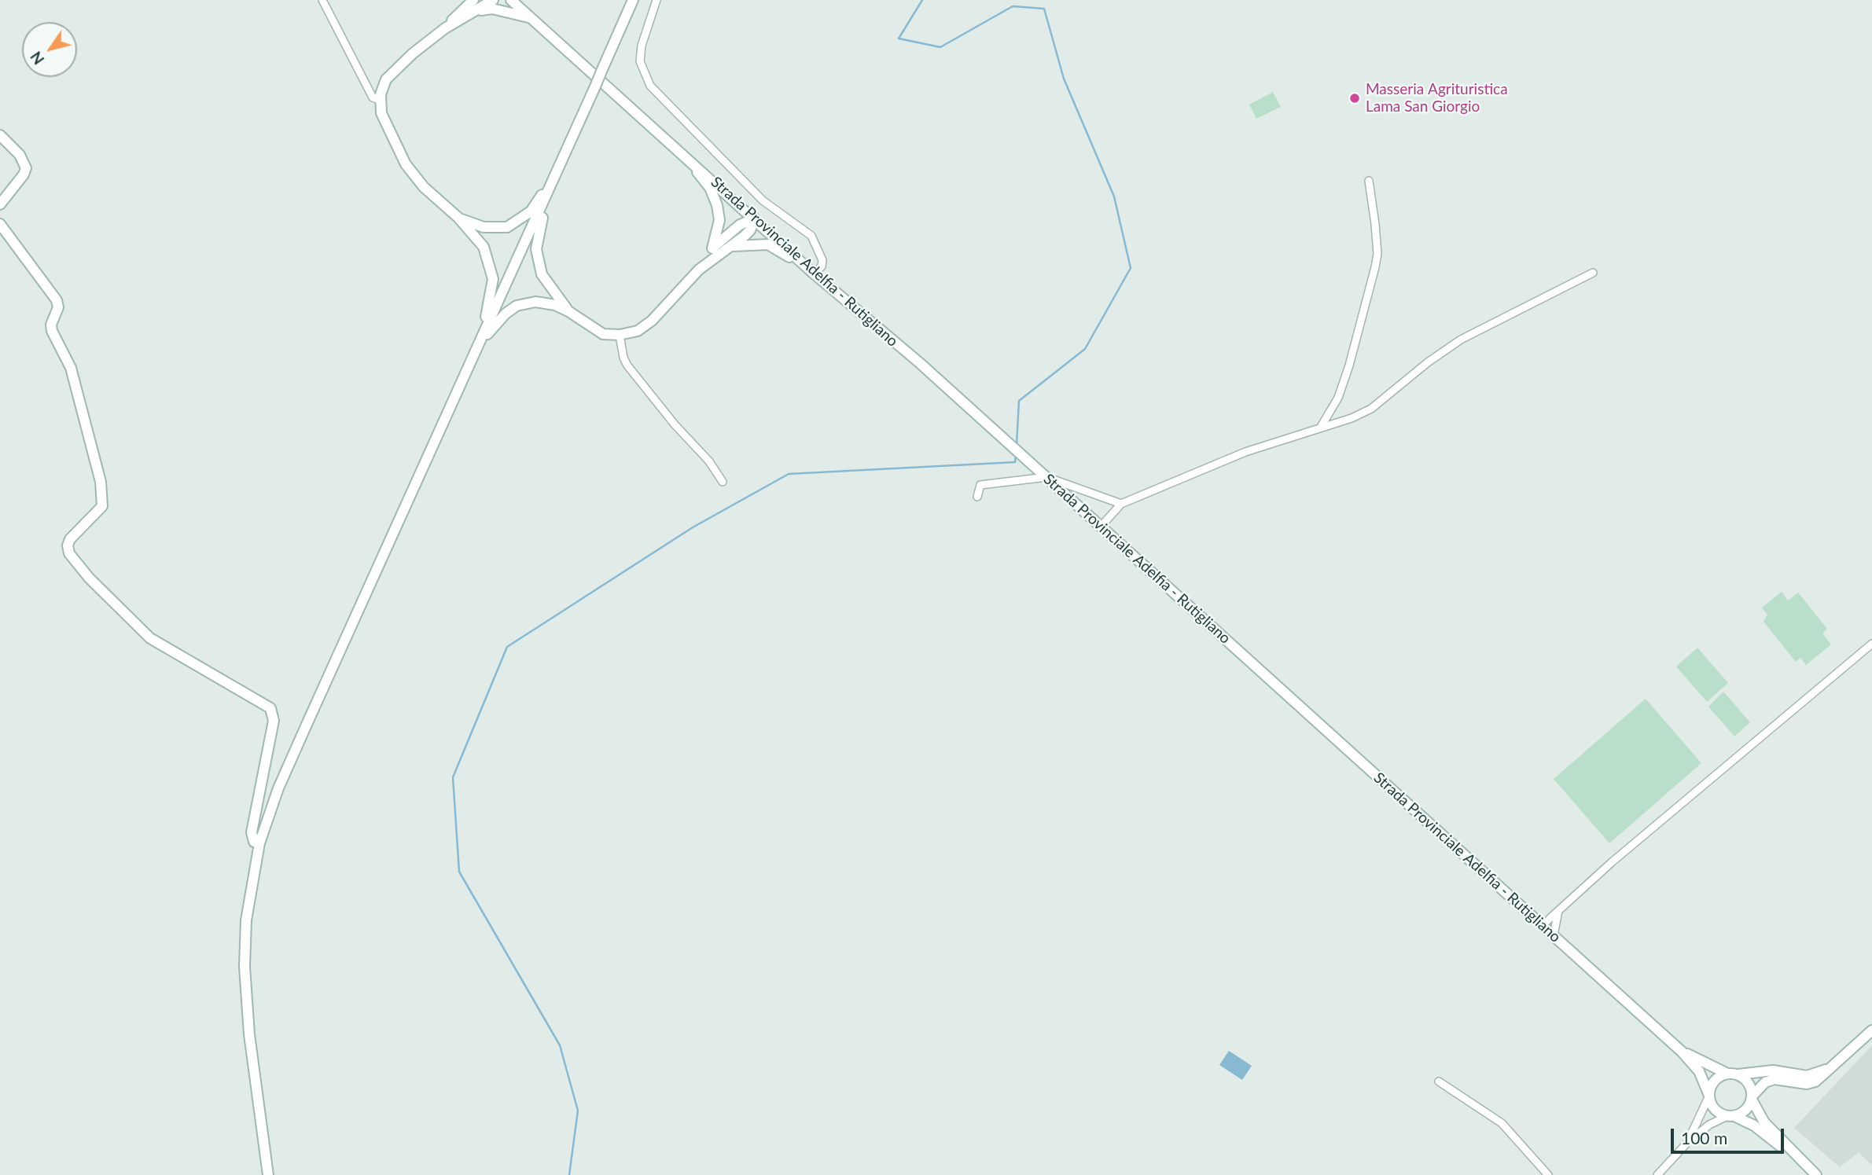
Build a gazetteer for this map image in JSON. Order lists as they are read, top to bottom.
{
  "streets": {
    "main road": ["Strada Provinciale Adelfia - Rutigliano"]
  },
  "places": ["Masseria Agrituristica Lama San Giorgio"],
  "scale_bar": "100 m",
  "north": "bottom left"
}
